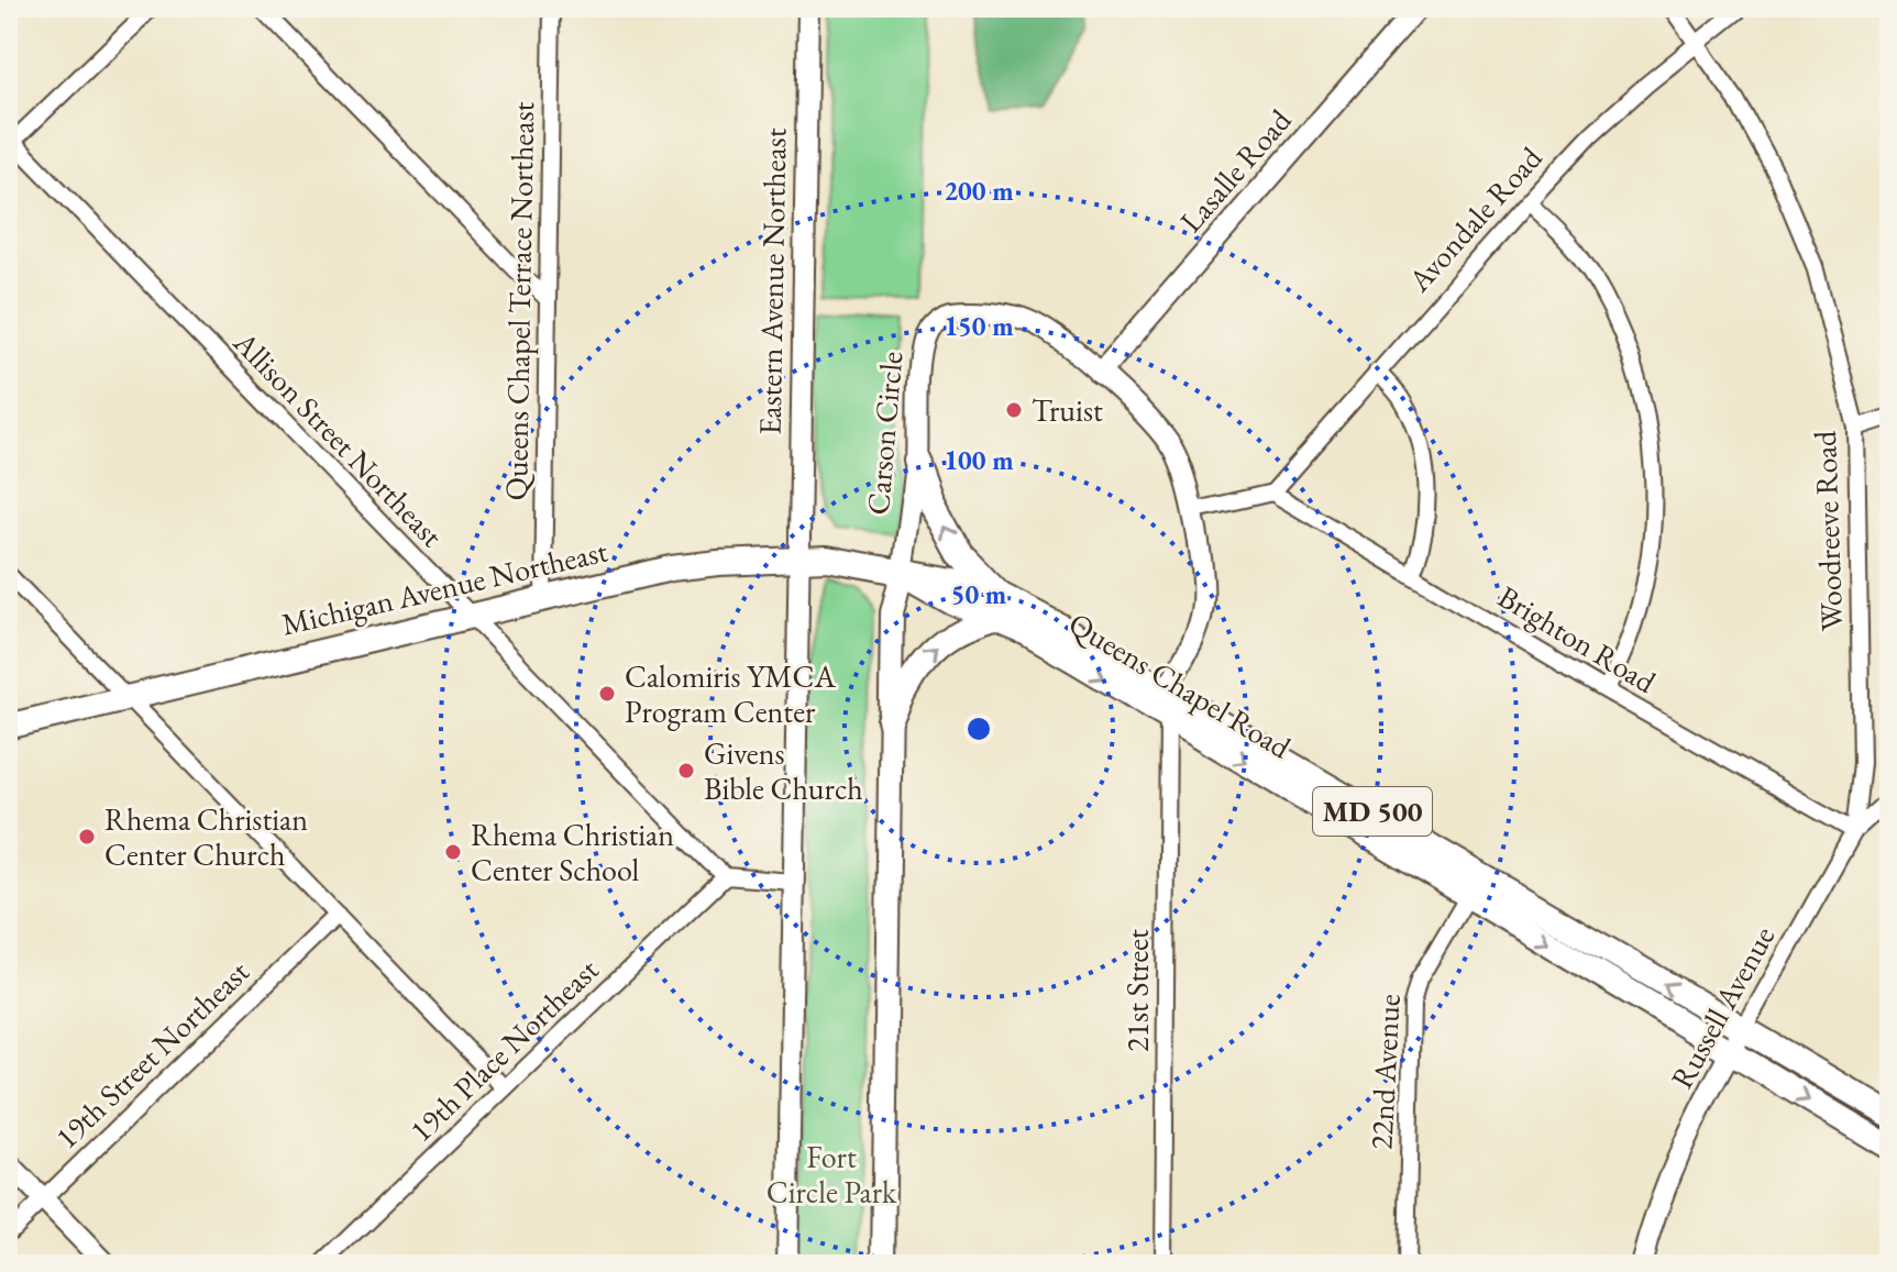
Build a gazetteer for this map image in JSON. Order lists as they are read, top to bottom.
{
  "streets": {
    "main road": ["Michigan Avenue Northeast", "Queens Chapel Road", "MD 500"],
    "street": [
      "Lasalle Road",
      "Avondale Road",
      "Eastern Avenue Northeast",
      "Queens Chapel Terrace Northeast",
      "Carson Circle",
      "Allison Street Northeast",
      "Woodreeve Road",
      "Brighton Road",
      "21st Street",
      "Russell Avenue",
      "19th Place Northeast",
      "19th Street Northeast",
      "22nd Avenue"
    ]
  },
  "crossings": [
    ["Lasalle Road", "Carson Circle"],
    ["Avondale Road", "Woodreeve Road"],
    ["Avondale Road", "Brighton Road"],
    ["Eastern Avenue Northeast", "Michigan Avenue Northeast"],
    ["Queens Chapel Terrace Northeast", "Michigan Avenue Northeast"],
    ["Carson Circle", "Michigan Avenue Northeast"],
    ["Carson Circle", "Queens Chapel Road"],
    ["Allison Street Northeast", "Michigan Avenue Northeast"],
    ["Allison Street Northeast", "19th Place Northeast"],
    ["Woodreeve Road", "Brighton Road"],
    ["Woodreeve Road", "Russell Avenue"],
    ["Michigan Avenue Northeast", "Queens Chapel Road"],
    ["Brighton Road", "Russell Avenue"],
    ["Queens Chapel Road", "21st Street"],
    ["Queens Chapel Road", "Russell Avenue"],
    ["Queens Chapel Road", "22nd Avenue"]
  ],
  "parks": ["Fort Circle Park"],
  "places": [
    "Truist",
    "Calomiris YMCA Program Center",
    "Givens Bible Church",
    "Rhema Christian Center Church",
    "Rhema Christian Center School"
  ],
  "rings": [
    "200 m",
    "150 m",
    "100 m",
    "50 m"
  ]
}
